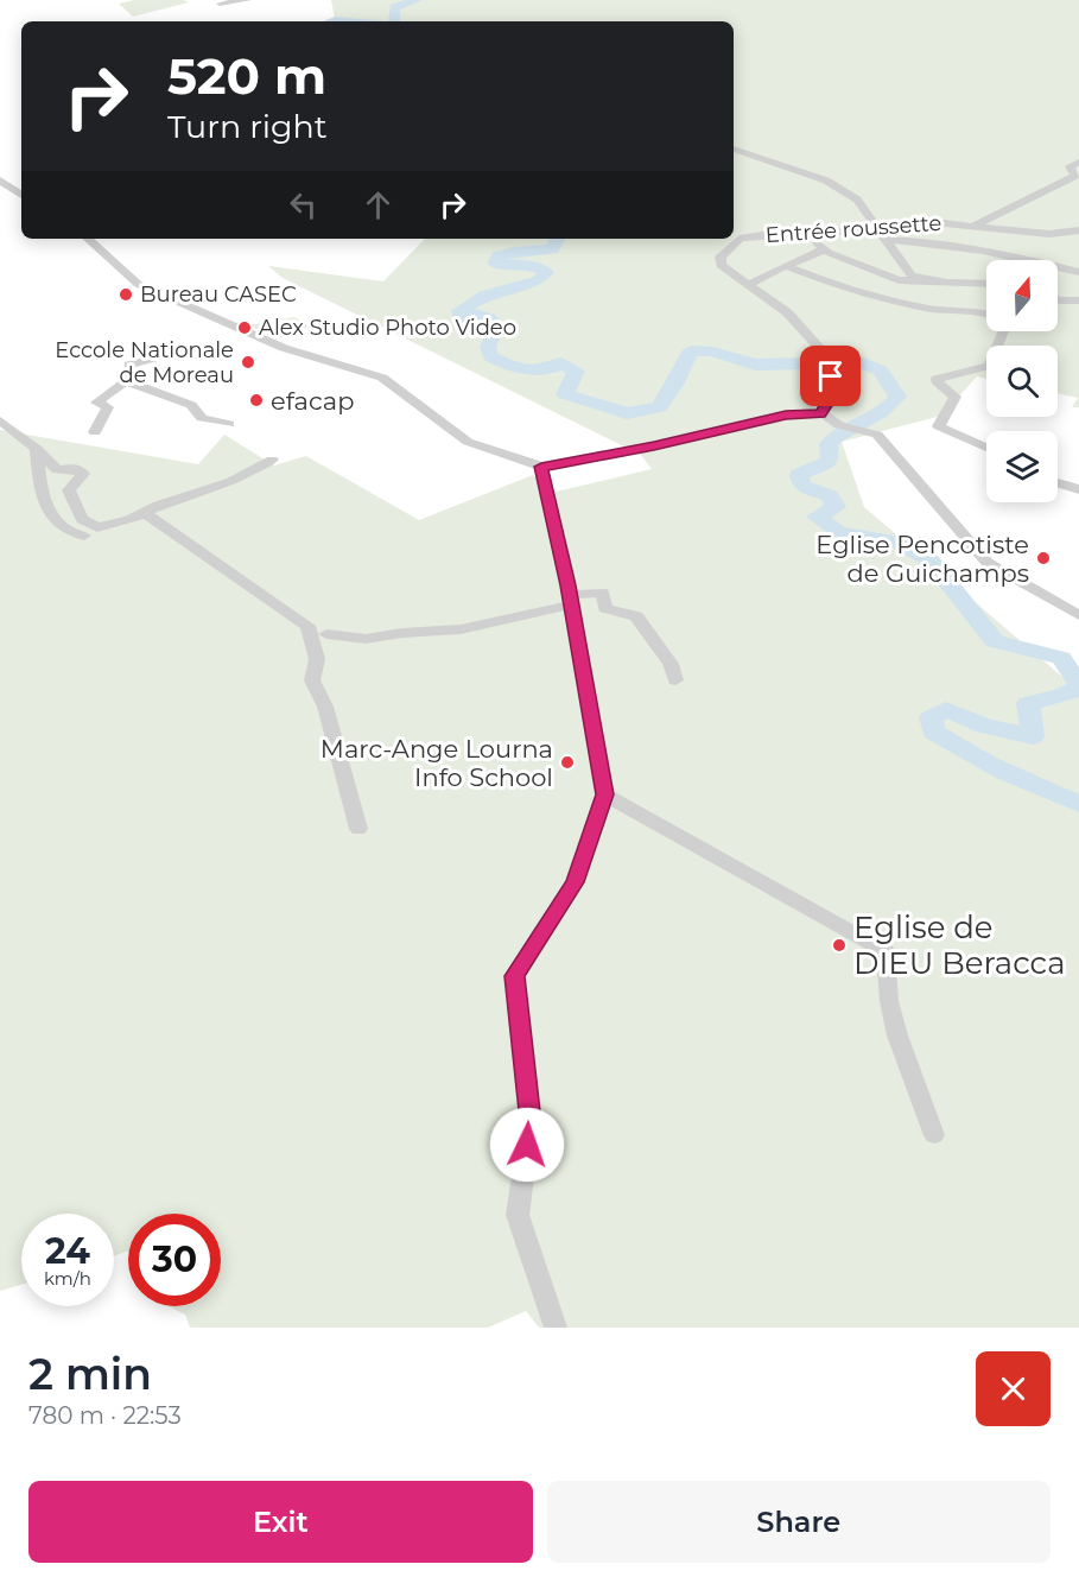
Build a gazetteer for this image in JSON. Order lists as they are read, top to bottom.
{
  "streets": {
    "street": ["Entrée roussette"]
  },
  "places": [
    "Bureau CASEC",
    "Alex Studio Photo Video",
    "Eccole Nationale de Moreau",
    "efacap",
    "Eglise Pencotiste de Guichamps",
    "Marc-Ange Lourna Info School",
    "Eglise de DIEU Beracca"
  ],
  "north": "top",
  "page": {
    "turn": ["520 m", "Turn right"],
    "speed": "24 km/h",
    "limit": "30",
    "heading": ["2 min", "780 m · 22:53"],
    "buttons": ["Exit", "Share"]
  }
}
